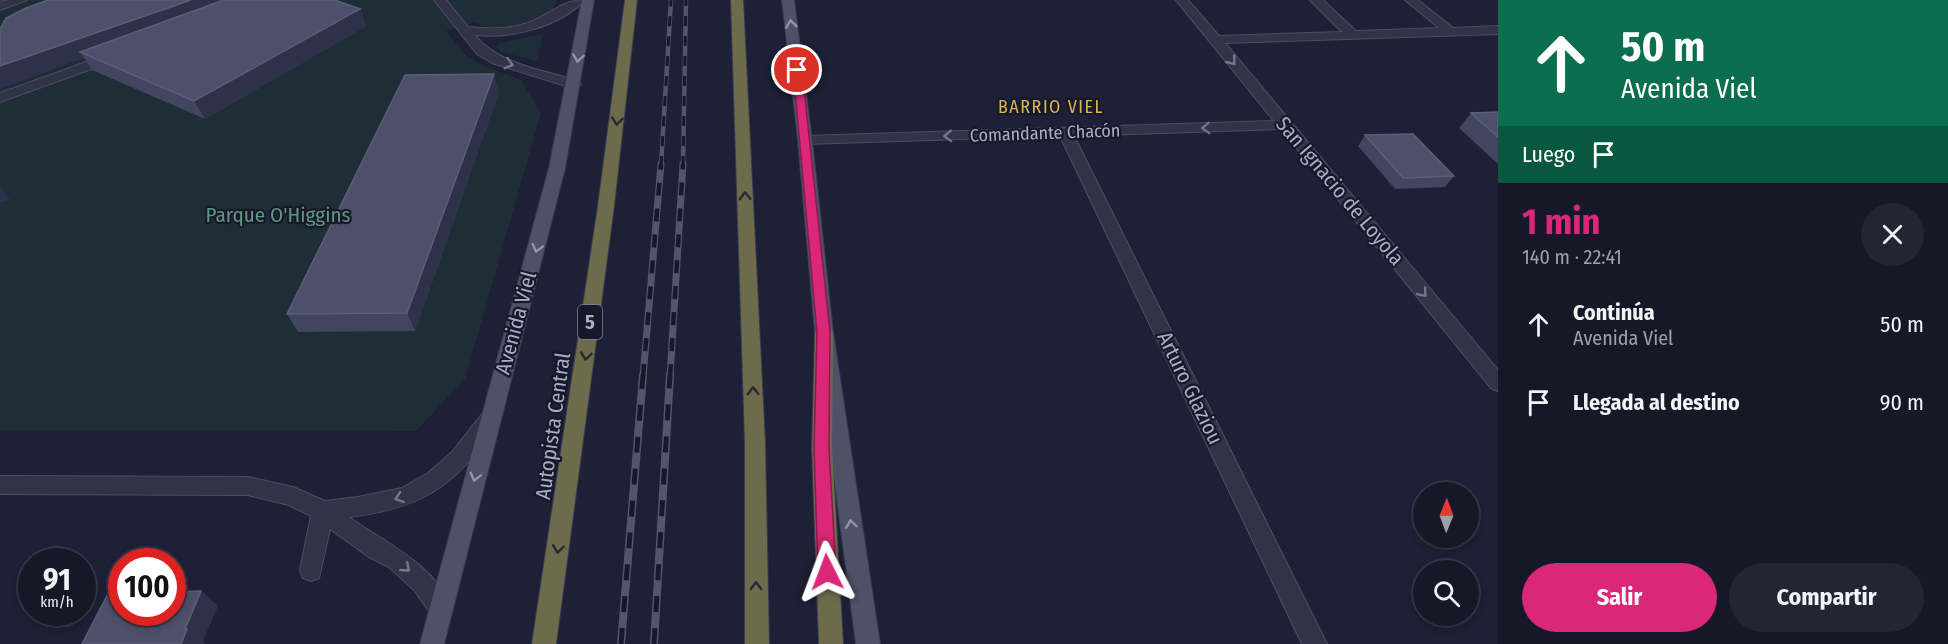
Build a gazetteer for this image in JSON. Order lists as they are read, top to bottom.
{
  "streets": {
    "highway": ["5", "Autopista Central"],
    "main road": ["Avenida Viel"],
    "street": ["Comandante Chacón", "San Ignacio de Loyola", "Arturo Glaziou"]
  },
  "crossings": [
    ["Comandante Chacón", "San Ignacio de Loyola"],
    ["Comandante Chacón", "Arturo Glaziou"]
  ],
  "one_way": ["Comandante Chacón", "San Ignacio de Loyola", "Avenida Viel"],
  "districts": ["BARRIO VIEL"],
  "parks": ["Parque O'Higgins"],
  "north": "top",
  "page": {
    "turn": ["50 m", "Avenida Viel"],
    "then": "Luego",
    "heading": ["1 min", "140 m · 22:41"],
    "list": [
      {
        "name": "Continúa",
        "note": "Avenida Viel",
        "value": "50 m"
      },
      {
        "name": "Llegada al destino",
        "value": "90 m"
      }
    ],
    "speed": "91 km/h",
    "limit": "100",
    "buttons": ["Salir", "Compartir"]
  }
}
